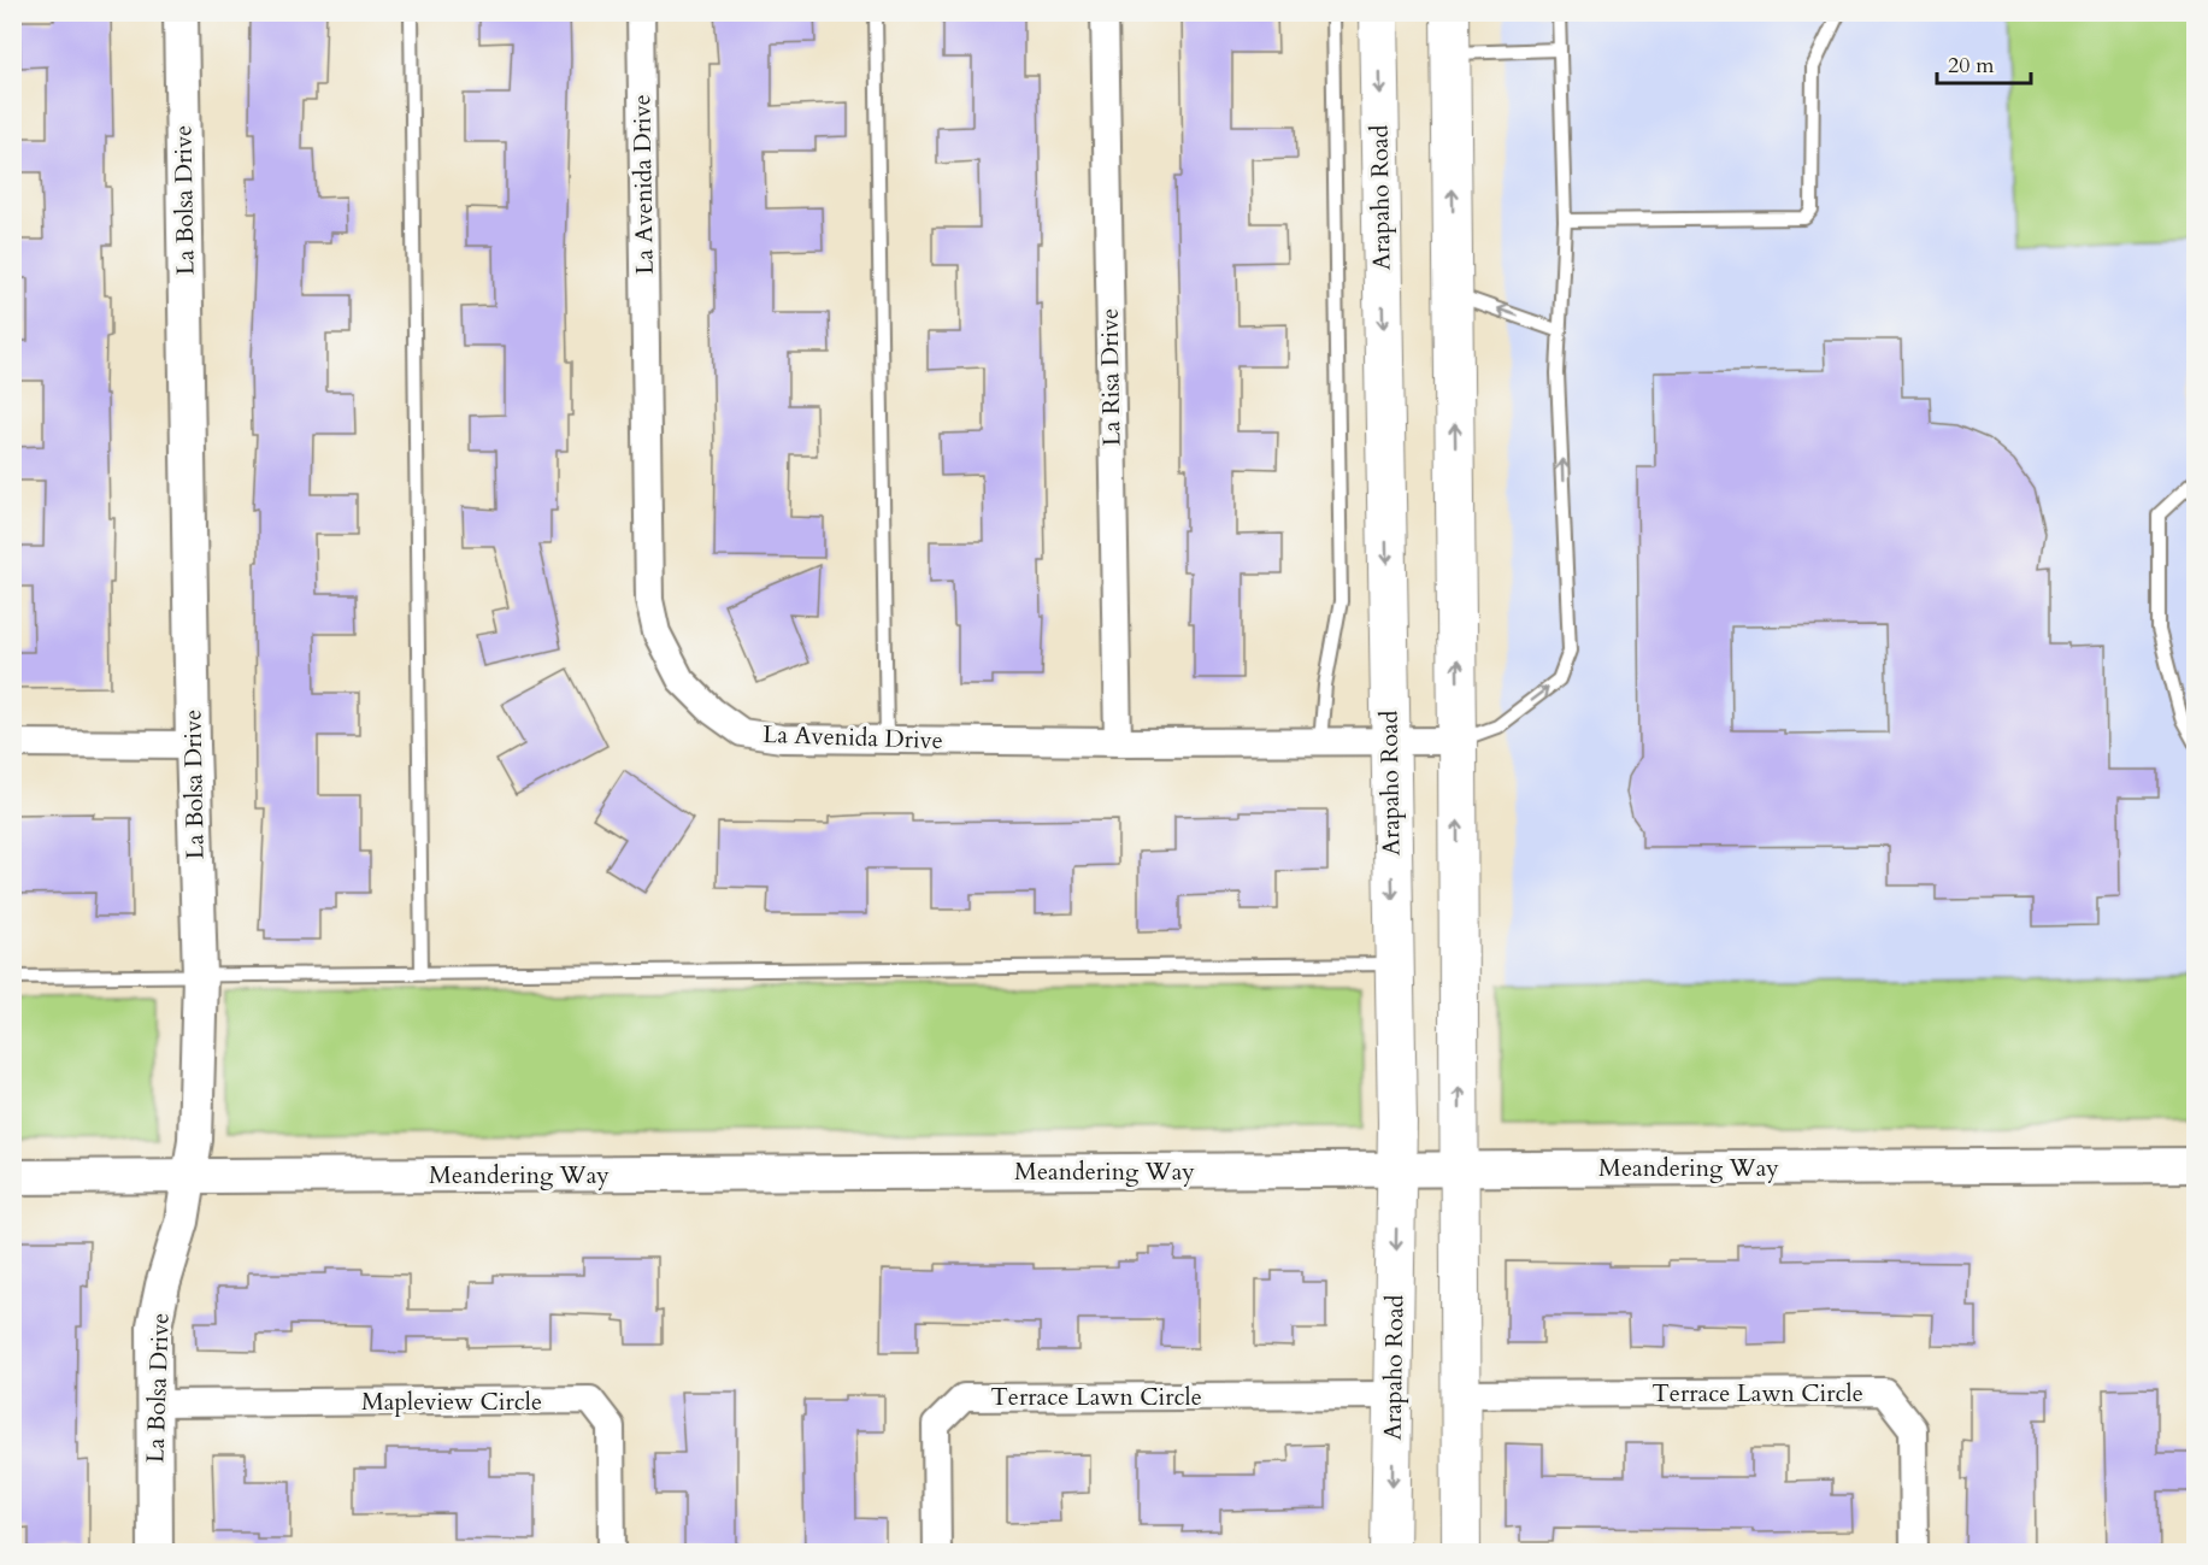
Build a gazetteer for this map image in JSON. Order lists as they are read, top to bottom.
{
  "streets": {
    "main road": ["Arapaho Road"],
    "street": [
      "La Avenida Drive",
      "La Bolsa Drive",
      "La Risa Drive",
      "Meandering Way",
      "Terrace Lawn Circle",
      "Mapleview Circle"
    ]
  },
  "crossings": [
    ["La Avenida Drive", "Arapaho Road"],
    ["La Avenida Drive", "La Risa Drive"],
    ["Arapaho Road", "Meandering Way"],
    ["Arapaho Road", "Terrace Lawn Circle"],
    ["La Bolsa Drive", "Meandering Way"],
    ["La Bolsa Drive", "Mapleview Circle"]
  ],
  "scale_bar": "20 m"
}
